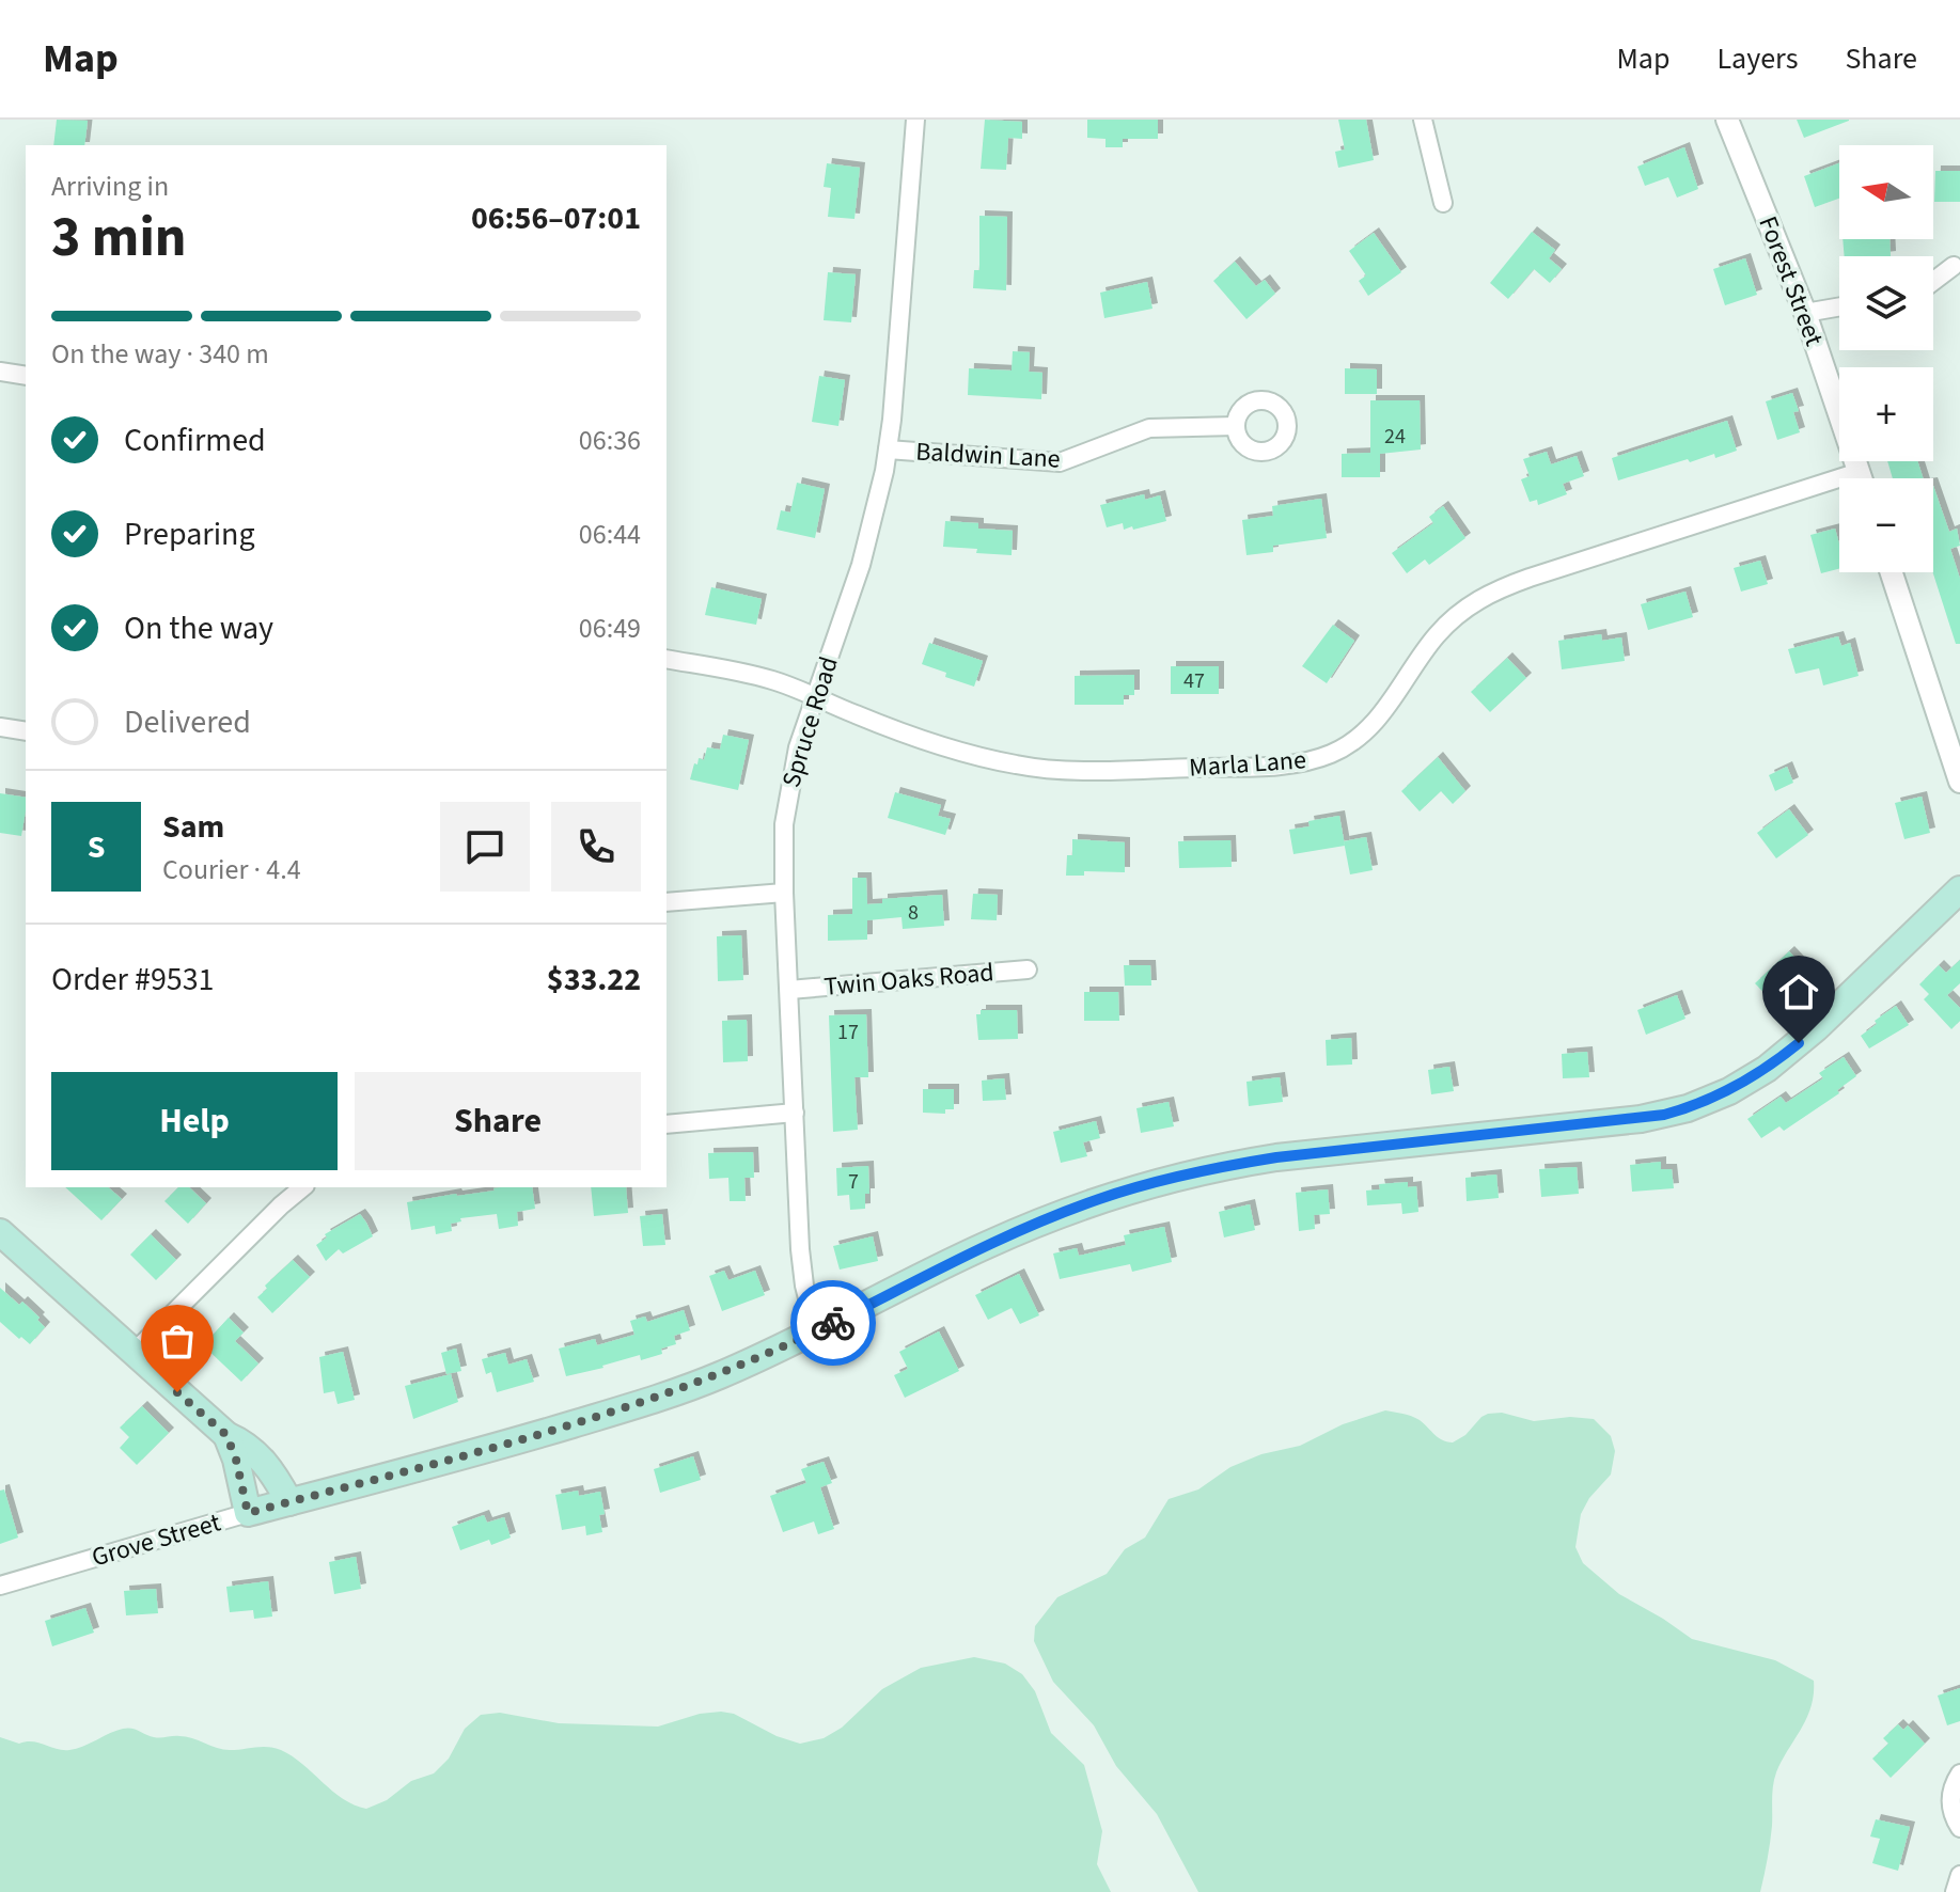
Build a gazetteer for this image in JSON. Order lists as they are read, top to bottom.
{
  "streets": {
    "main road": ["Grove Street"],
    "street": [
      "Forest Street",
      "Baldwin Lane",
      "Spruce Road",
      "Marla Lane",
      "Twin Oaks Road"
    ]
  },
  "crossings": [
    ["Baldwin Lane", "Spruce Road"],
    ["Spruce Road", "Marla Lane"],
    ["Spruce Road", "Twin Oaks Road"],
    ["Spruce Road", "Grove Street"]
  ],
  "house_numbers": [
    "24",
    "47",
    "8",
    "17",
    "7"
  ],
  "north": "left",
  "page": {
    "header": "Map",
    "nav": ["Map", "Layers", "Share"],
    "map_buttons": ["+", "−"],
    "heading": ["3 min", "Arriving in", "06:56–07:01"],
    "panel": [
      "Sam",
      "Courier · 4.4",
      "Order #9531",
      "$33.22"
    ],
    "bar": "On the way · 340 m",
    "list": [
      ["Confirmed", "06:36"],
      ["Preparing", "06:44"],
      ["On the way", "06:49"],
      "Delivered"
    ],
    "round": "S",
    "buttons": ["Help", "Share"]
  }
}
